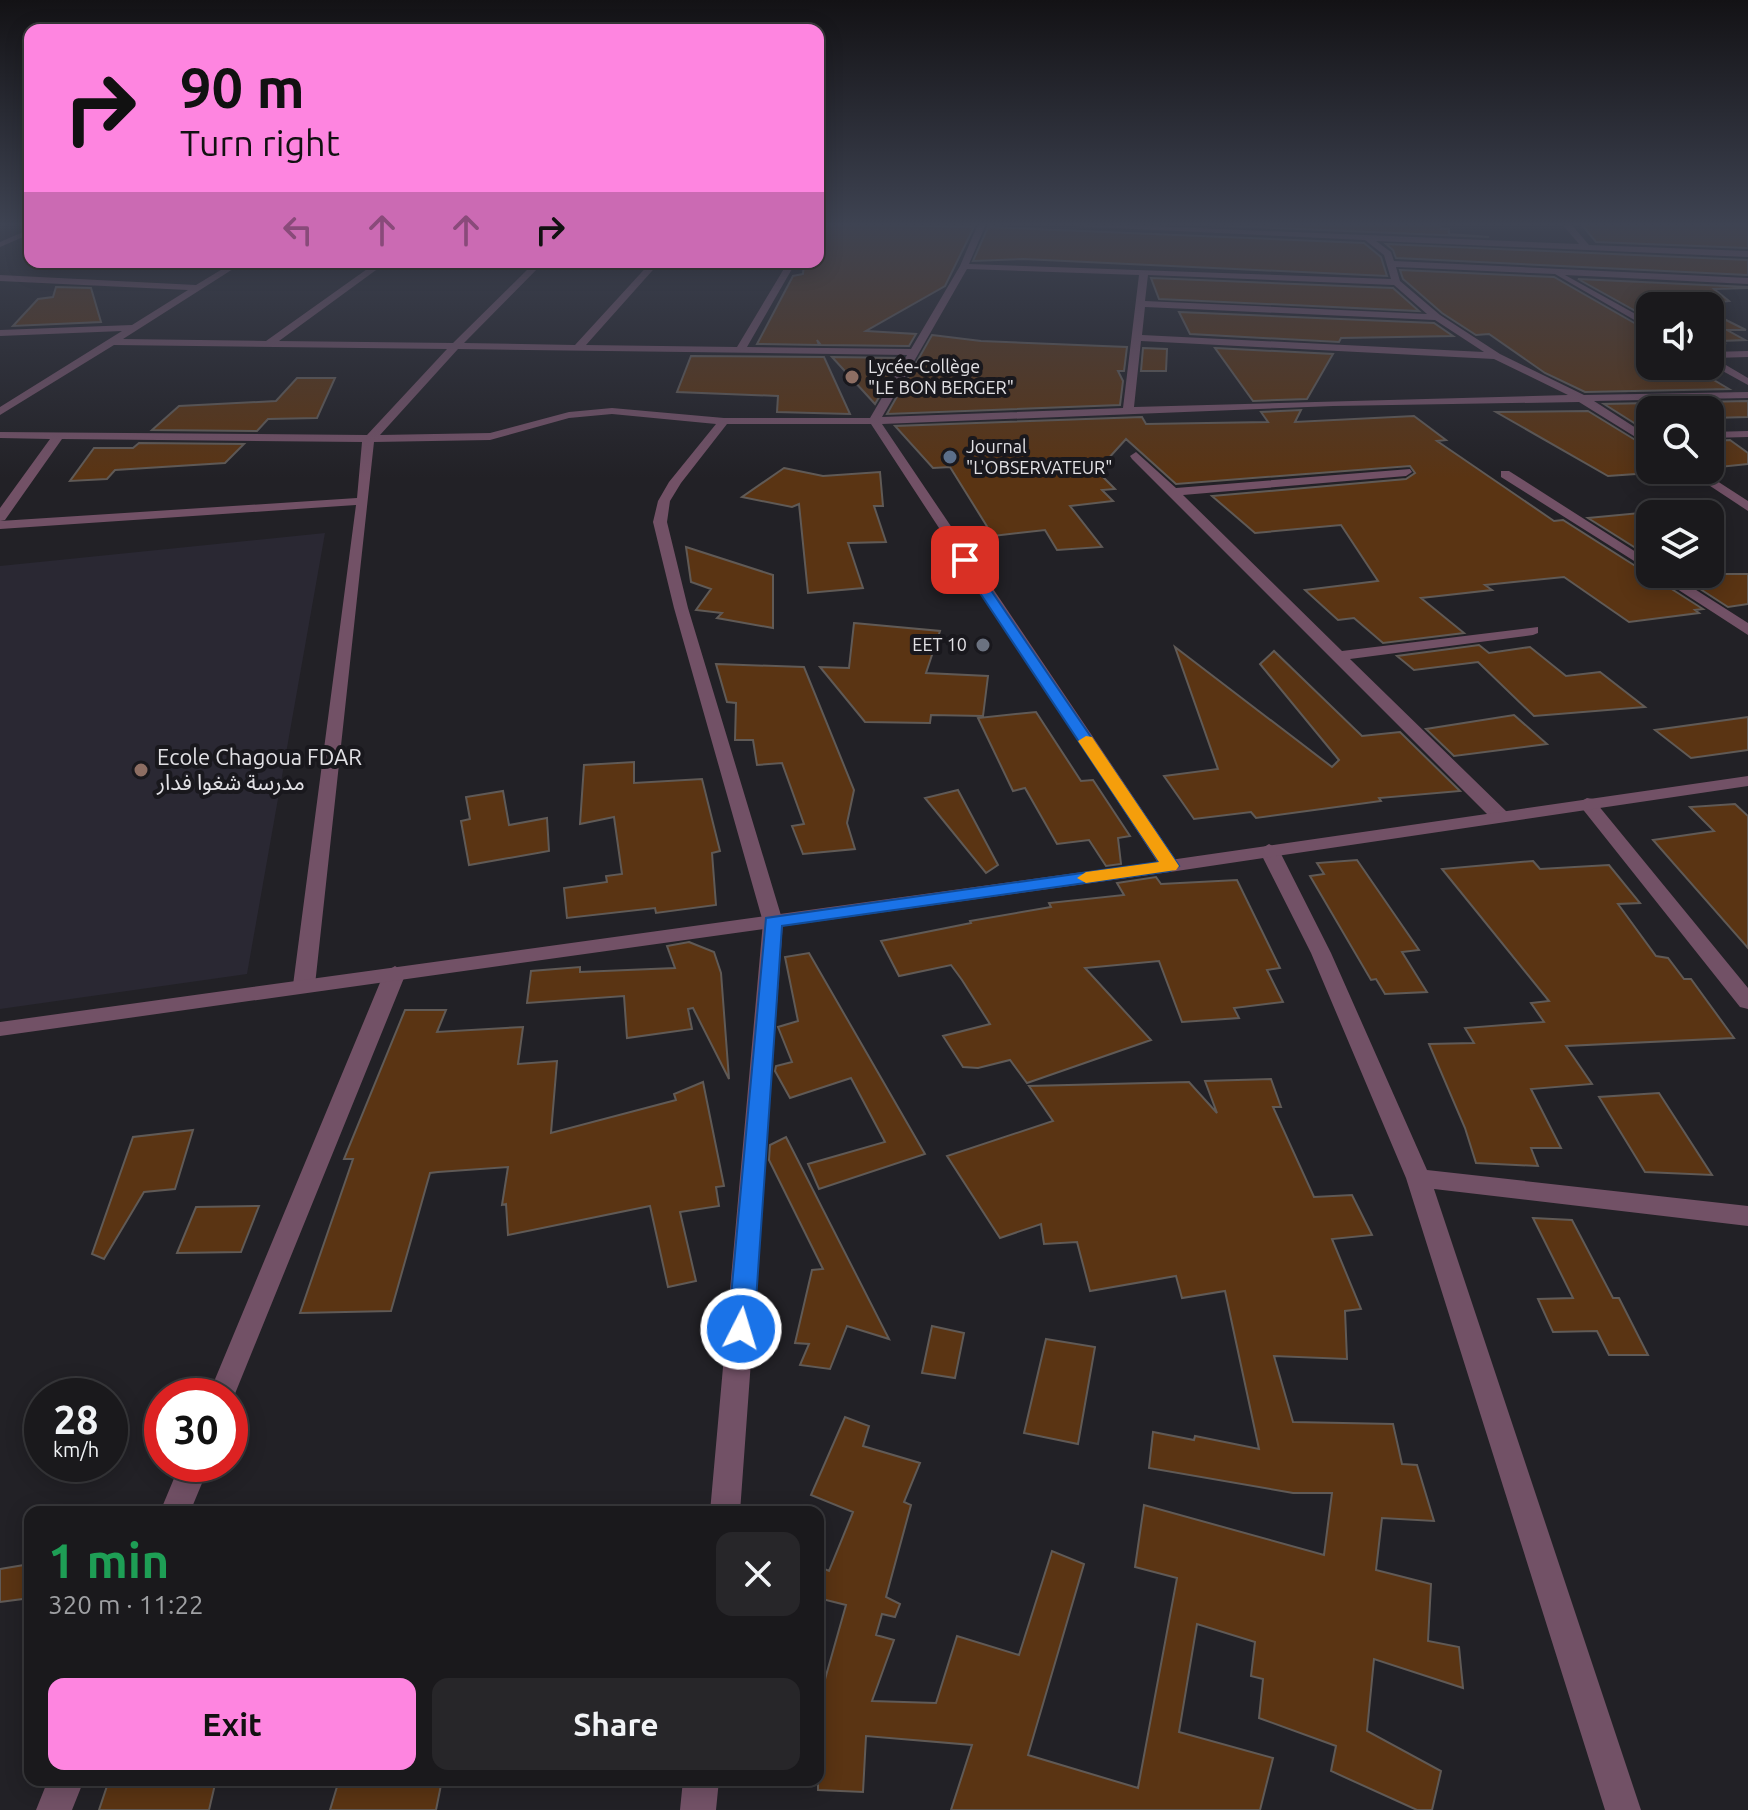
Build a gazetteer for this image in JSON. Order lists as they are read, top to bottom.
{
  "places": [
    "Lycée-Collège \"LE BON BERGER\"",
    "Journal \"L'OBSERVATEUR\"",
    "EET 10",
    "Ecole Chagoua FDAR مدرسة شغوا فدار"
  ],
  "page": {
    "turn": ["90 m", "Turn right"],
    "speed": "28 km/h",
    "limit": "30",
    "heading": ["1 min", "320 m · 11:22"],
    "buttons": ["Exit", "Share"]
  }
}
